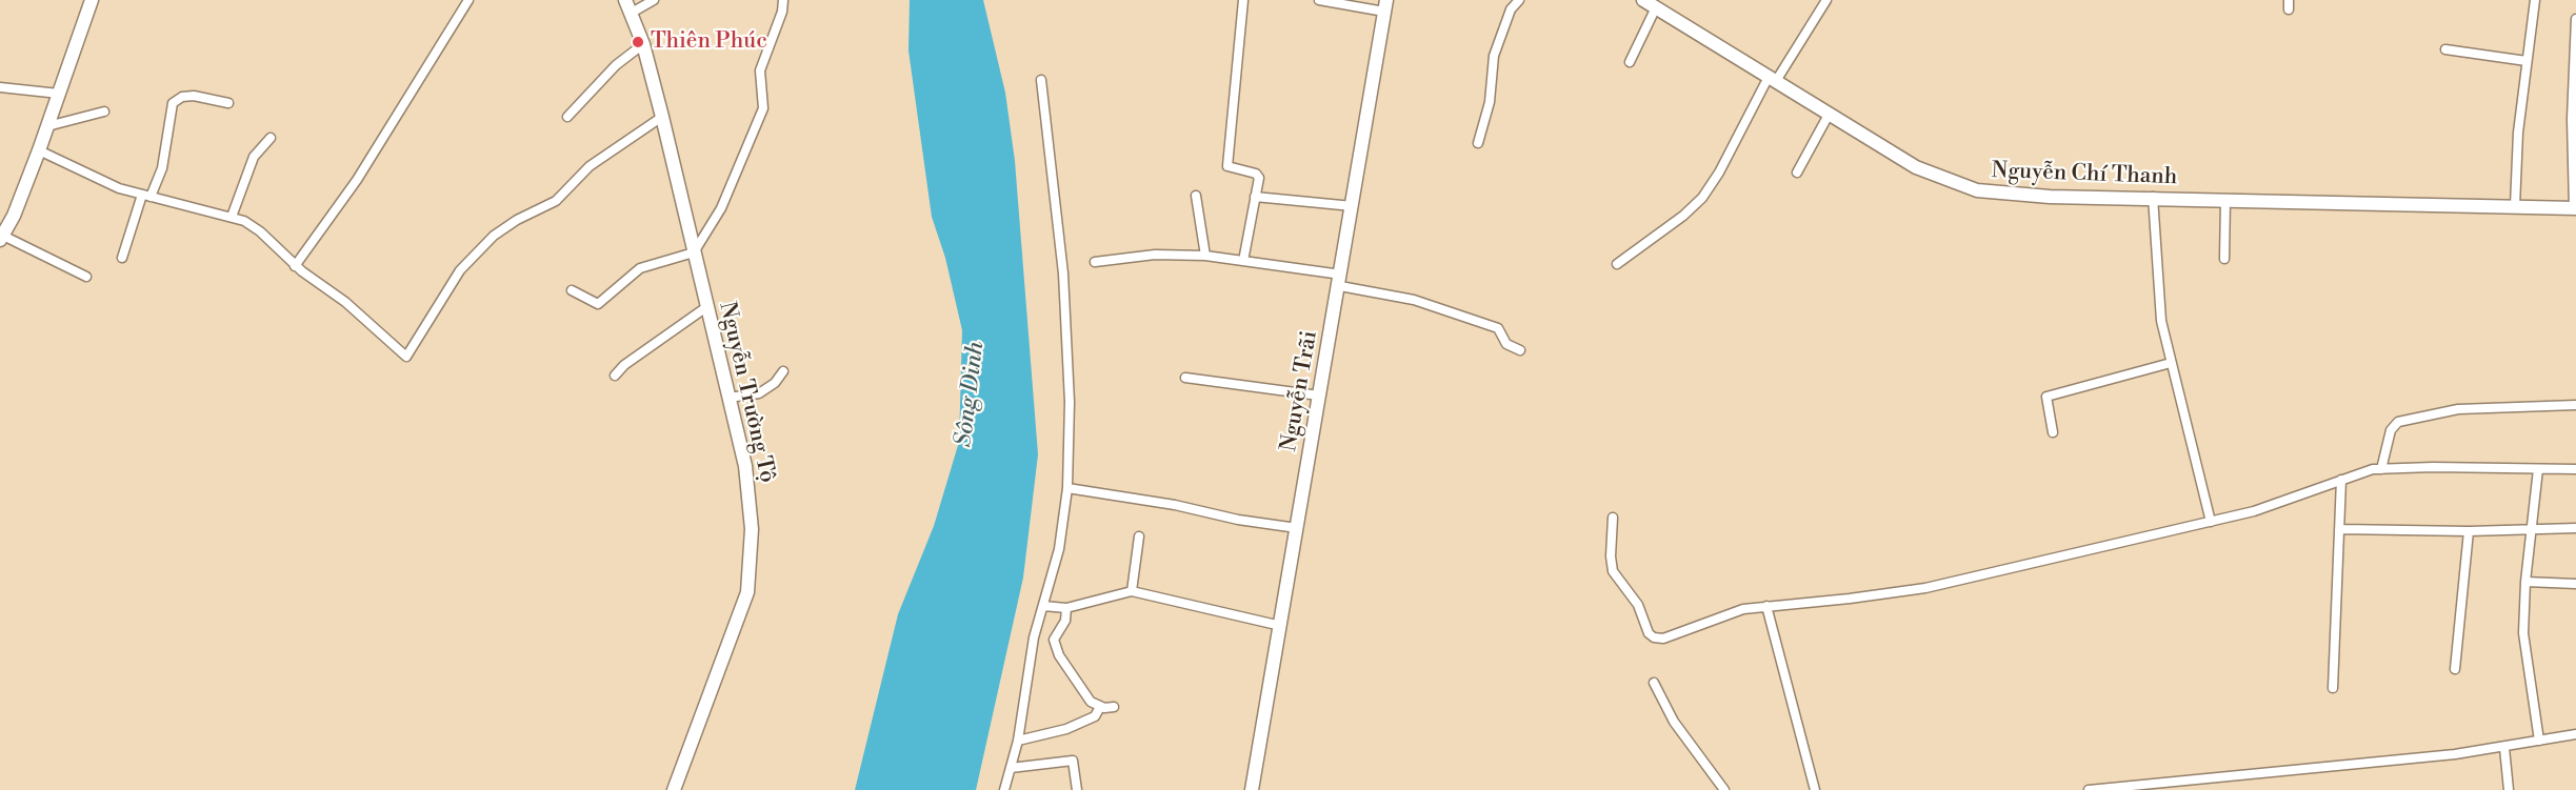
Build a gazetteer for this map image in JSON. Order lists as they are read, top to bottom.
{
  "streets": {
    "main road": ["Nguyễn Chí Thanh", "Nguyễn Trãi", "Nguyễn Trường Tộ"]
  },
  "water": ["Sông Dinh"],
  "places": ["Thiên Phúc"]
}
